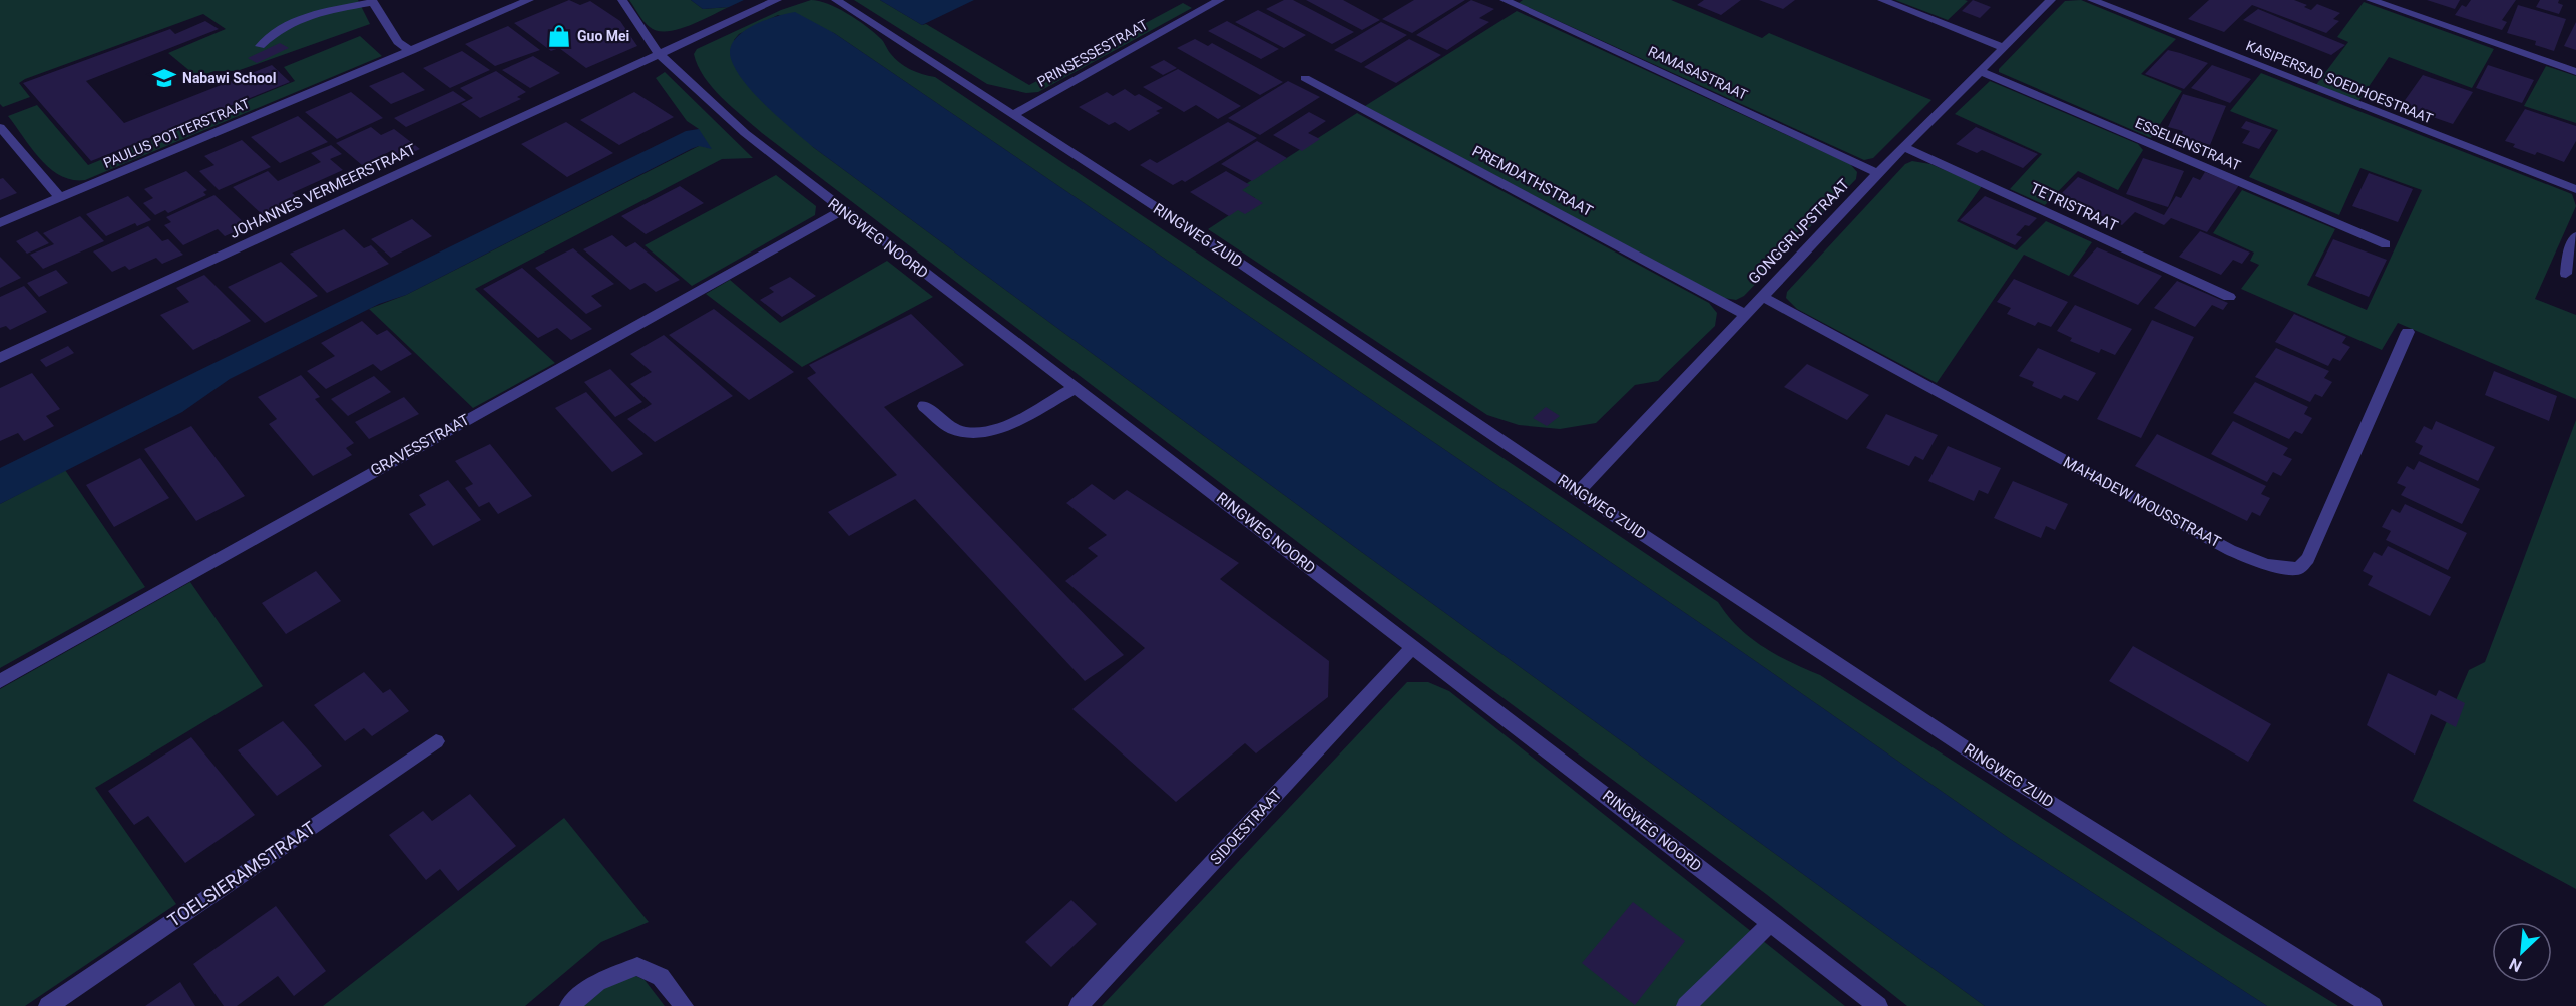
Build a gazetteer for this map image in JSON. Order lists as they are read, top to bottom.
{
  "streets": {
    "street": [
      "PRINSESSESTRAAT",
      "RAMASASTRAAT",
      "KASIPERSAD SOEDHOESTRAAT",
      "PAULUS POTTERSTRAAT",
      "ESSELIENSTRAAT",
      "PREMDATHSTRAAT",
      "JOHANNES VERMEERSTRAAT",
      "TETRISTRAAT",
      "GONGGRIJPSTRAAT",
      "RINGWEG ZUID",
      "RINGWEG NOORD",
      "GRAVESSTRAAT",
      "MAHADEW MOUSSTRAAT",
      "SIDOESTRAAT",
      "TOELSIERAMSTRAAT"
    ]
  },
  "crossings": [
    ["PRINSESSESTRAAT", "RINGWEG ZUID"],
    ["RAMASASTRAAT", "GONGGRIJPSTRAAT"],
    ["ESSELIENSTRAAT", "GONGGRIJPSTRAAT"],
    ["PREMDATHSTRAAT", "GONGGRIJPSTRAAT"],
    ["JOHANNES VERMEERSTRAAT", "RINGWEG NOORD"],
    ["TETRISTRAAT", "GONGGRIJPSTRAAT"],
    ["GONGGRIJPSTRAAT", "RINGWEG ZUID"],
    ["GONGGRIJPSTRAAT", "MAHADEW MOUSSTRAAT"],
    ["RINGWEG NOORD", "GRAVESSTRAAT"],
    ["RINGWEG NOORD", "SIDOESTRAAT"]
  ],
  "places": {
    "shop": ["Guo Mei"],
    "school or university": ["Nabawi School"]
  },
  "north": "bottom left"
}
